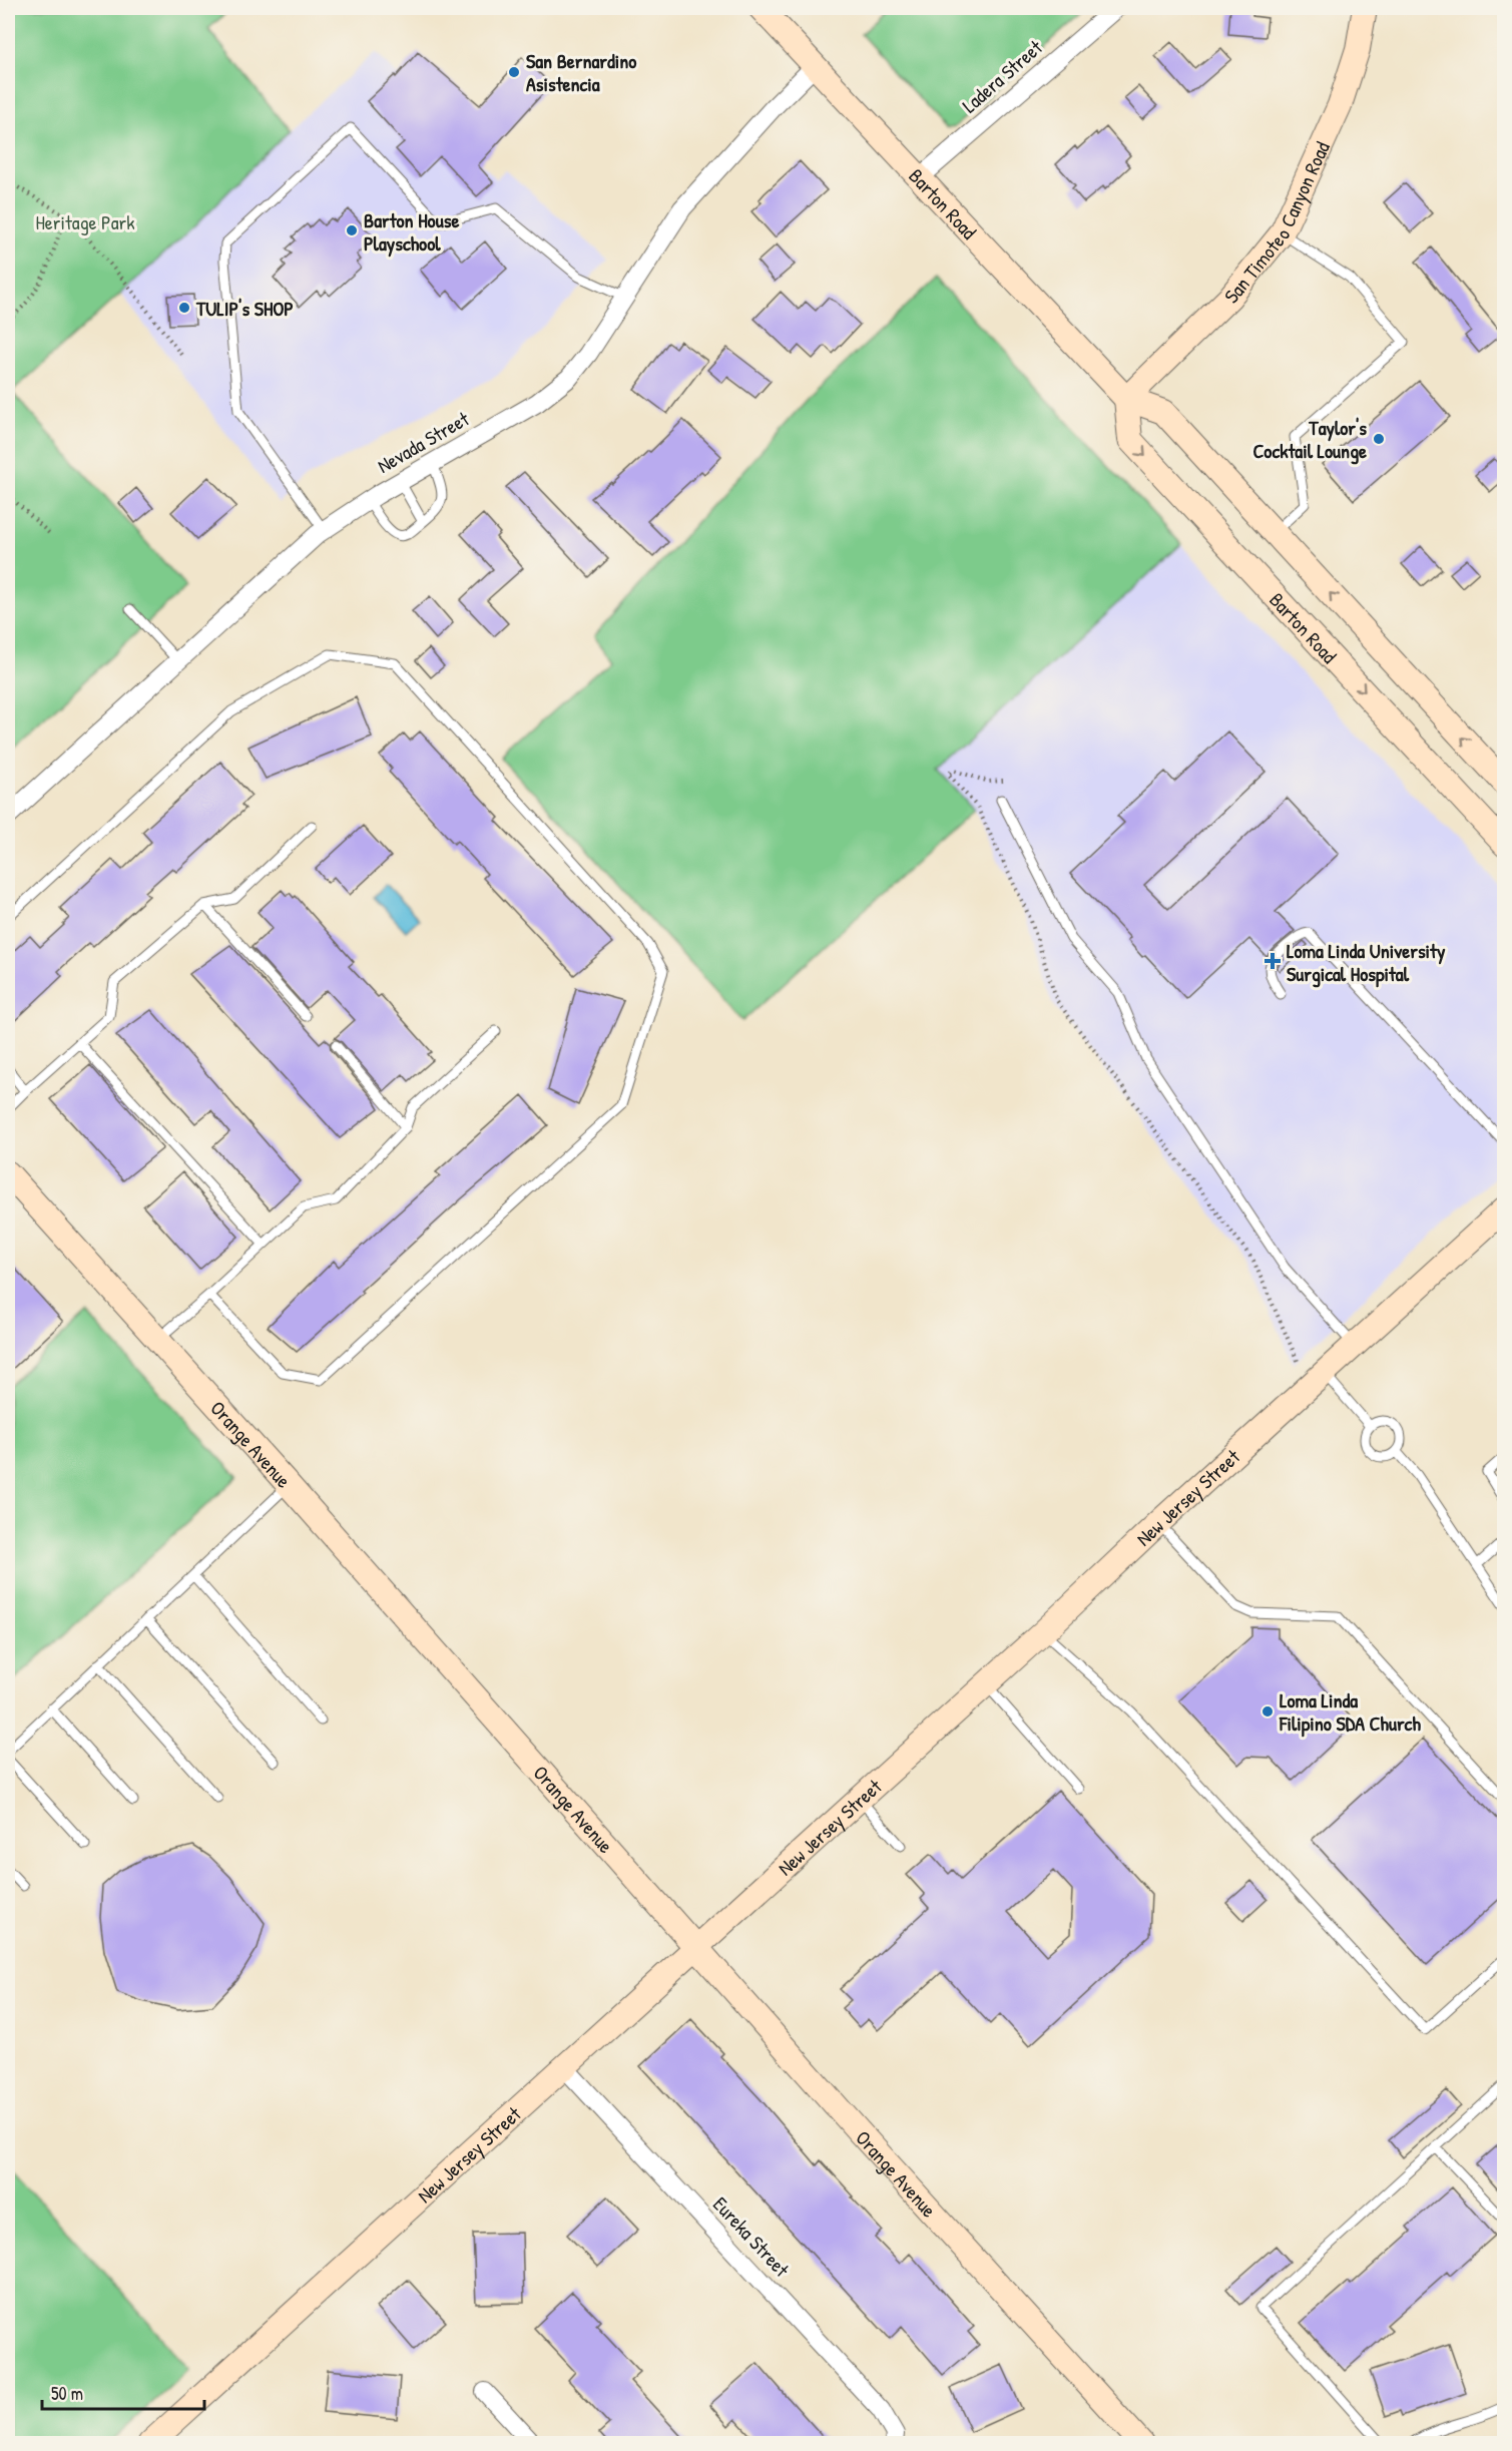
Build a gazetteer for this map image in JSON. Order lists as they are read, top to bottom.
{
  "streets": {
    "street": [
      "Ladera Street",
      "Barton Road",
      "San Timoteo Canyon Road",
      "Nevada Street",
      "Orange Avenue",
      "New Jersey Street",
      "Eureka Street"
    ]
  },
  "crossings": [
    ["Ladera Street", "Barton Road"],
    ["Barton Road", "San Timoteo Canyon Road"],
    ["Barton Road", "Nevada Street"],
    ["Orange Avenue", "New Jersey Street"],
    ["New Jersey Street", "Eureka Street"]
  ],
  "parks": ["Heritage Park"],
  "places": {
    "other": [
      "San Bernardino Asistencia",
      "Barton House Playschool",
      "TULIP's SHOP",
      "Taylor's Cocktail Lounge",
      "Loma Linda Filipino SDA Church"
    ],
    "health": ["Loma Linda University Surgical Hospital"]
  },
  "scale_bar": "50 m"
}
